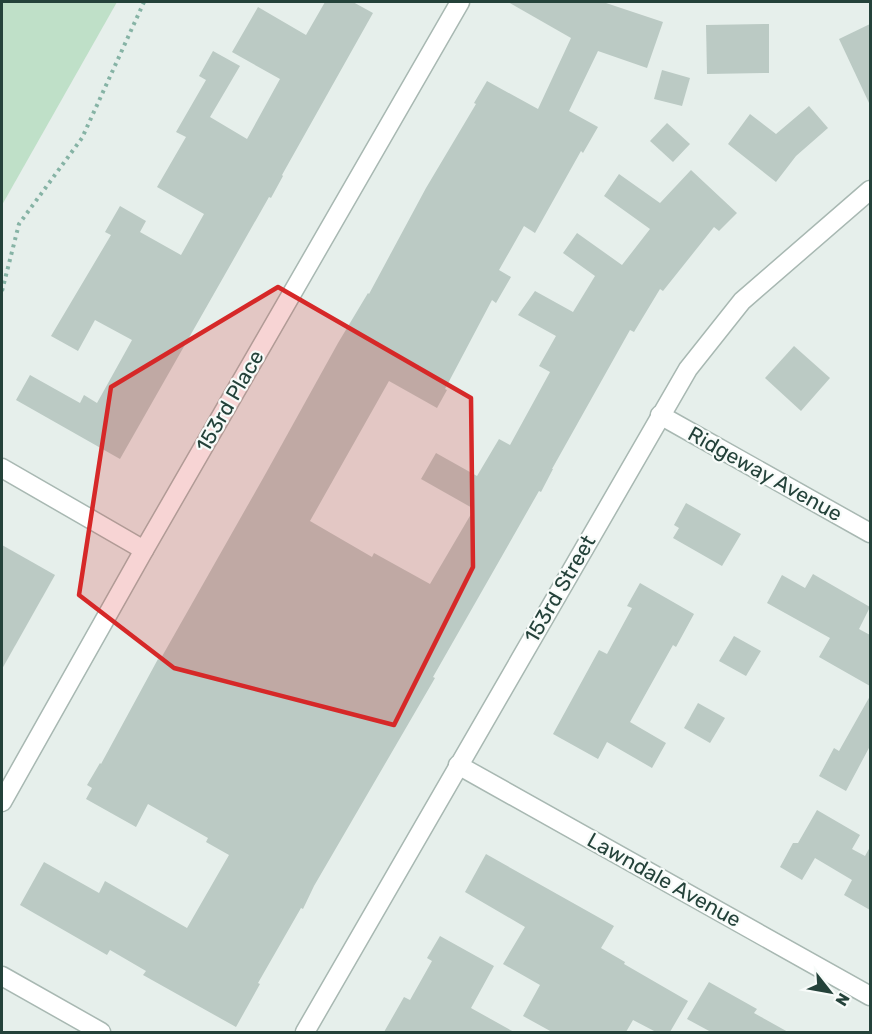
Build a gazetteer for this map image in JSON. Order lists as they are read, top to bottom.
{
  "streets": {
    "street": [
      "153rd Place",
      "Ridgeway Avenue",
      "153rd Street",
      "Lawndale Avenue"
    ]
  },
  "crossings": [
    ["Ridgeway Avenue", "153rd Street"],
    ["153rd Street", "Lawndale Avenue"]
  ],
  "north": "bottom right"
}
